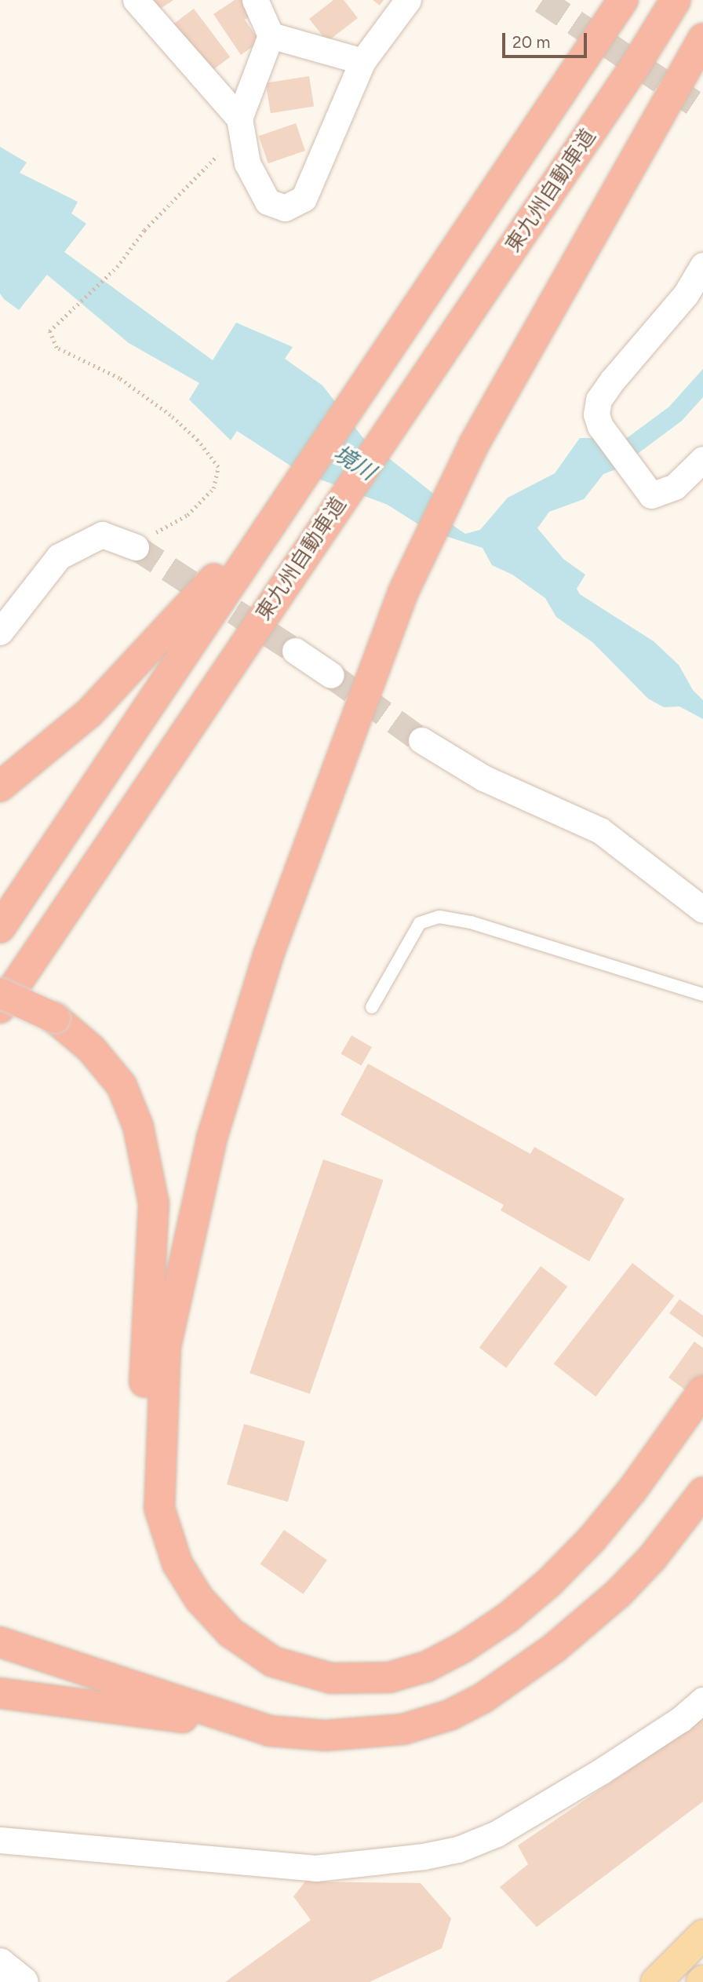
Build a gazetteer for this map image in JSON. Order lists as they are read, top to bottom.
{
  "streets": {
    "highway": ["東九州自動車道"]
  },
  "water": ["境川"],
  "scale_bar": "20 m"
}
